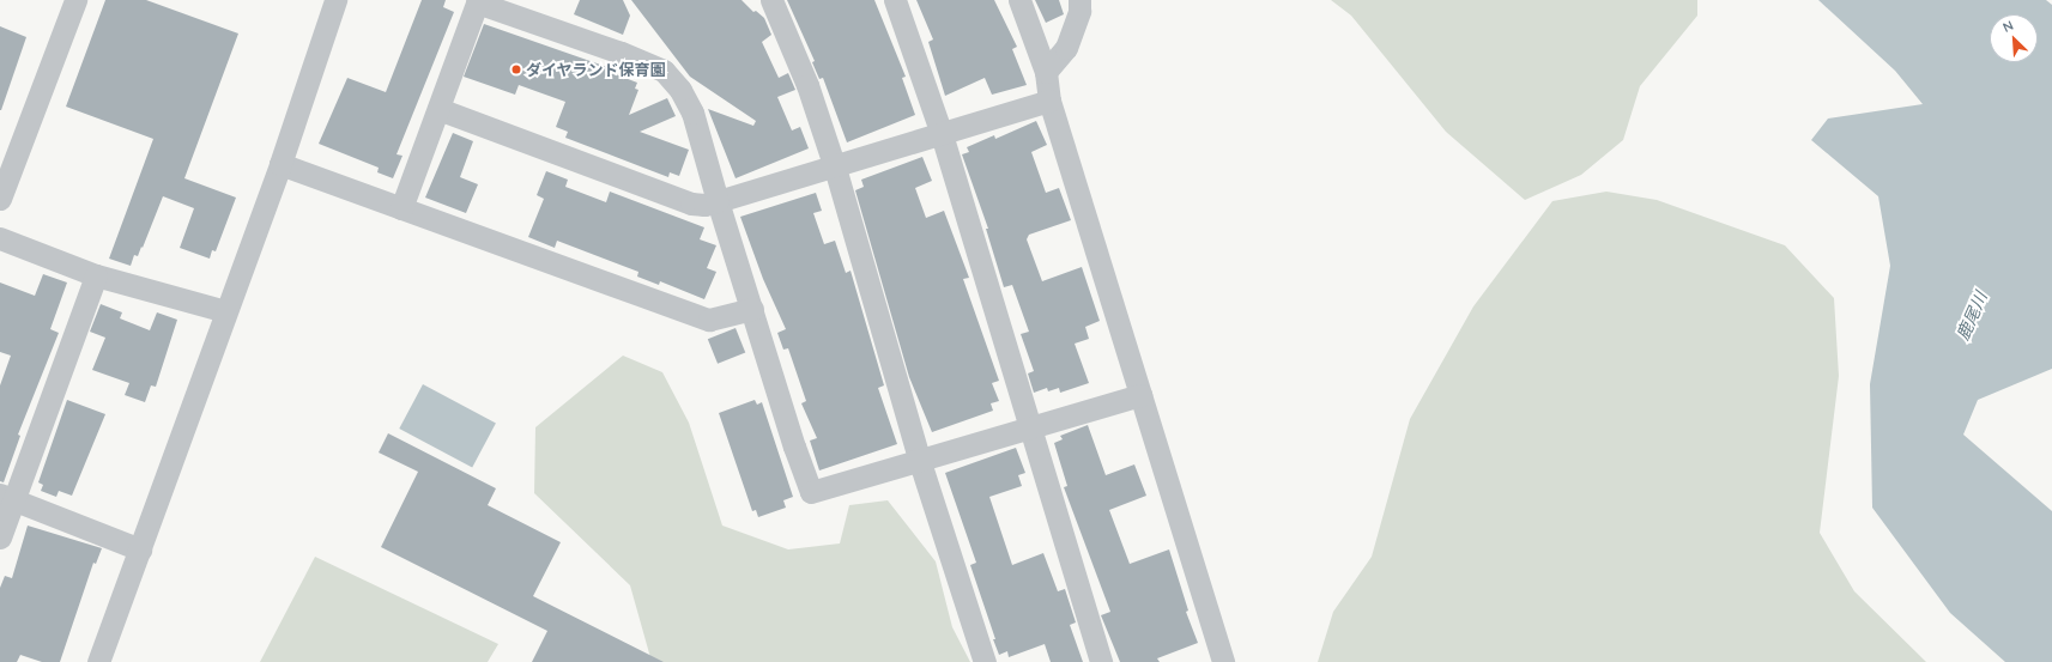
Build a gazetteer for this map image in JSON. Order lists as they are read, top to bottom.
{
  "water": ["鹿尾川"],
  "places": ["ダイヤランド保育園"],
  "north": "top left"
}
